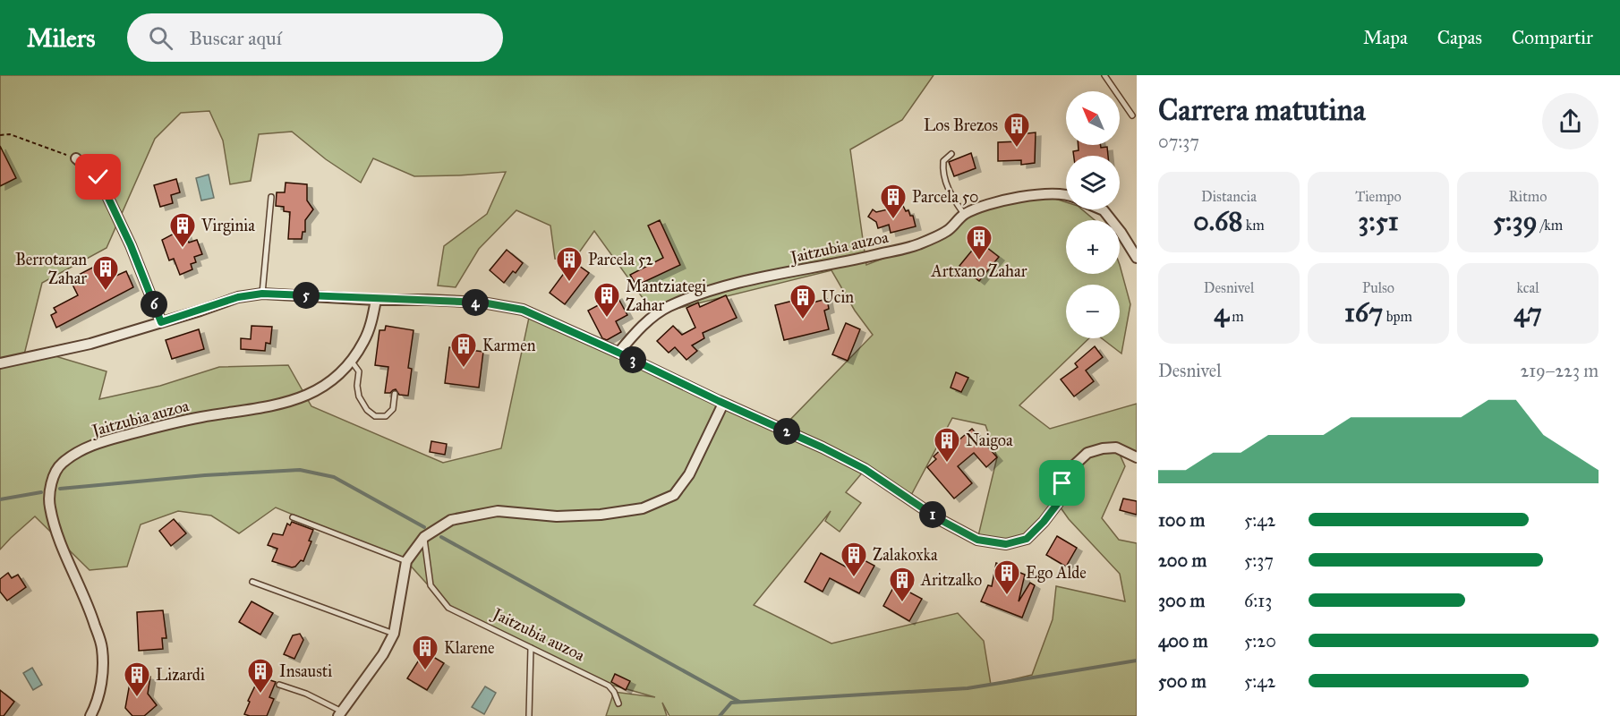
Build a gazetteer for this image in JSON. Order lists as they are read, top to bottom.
{
  "streets": {
    "street": ["Jaitzubia auzoa"]
  },
  "places": {
    "building": [
      "Los Brezos",
      "Parcela 50",
      "Virginia",
      "Artxano Zahar",
      "Parcela 52",
      "Berrotaran Zahar",
      "Mantziategi Zahar",
      "Ucin",
      "Karmen",
      "Naigoa",
      "Zalakoxka",
      "Ego Alde",
      "Aritzalko",
      "Klarene",
      "Insausti",
      "Lizardi"
    ]
  },
  "north": "top left",
  "page": {
    "header": "Milers",
    "search": "Buscar aquí",
    "nav": ["Mapa", "Capas", "Compartir"],
    "heading": ["Carrera matutina", "07:37"],
    "map_buttons": ["+", "−"],
    "stats": [
      ["Distancia", "0.68 km"],
      ["Tiempo", "3:51"],
      ["Ritmo", "5:39 /km"],
      ["Desnivel", "4 m"],
      ["Pulso", "167 bpm"],
      ["kcal", "47"]
    ],
    "pins": [
      "5",
      "4",
      "6",
      "3",
      "2",
      "1"
    ],
    "chart": ["Desnivel", "219–223 m"],
    "list": [
      {
        "name": "100 m",
        "note": "5:42"
      },
      {
        "name": "200 m",
        "note": "5:37"
      },
      {
        "name": "300 m",
        "note": "6:13"
      },
      {
        "name": "400 m",
        "note": "5:20"
      },
      {
        "name": "500 m",
        "note": "5:42"
      }
    ]
  }
}
